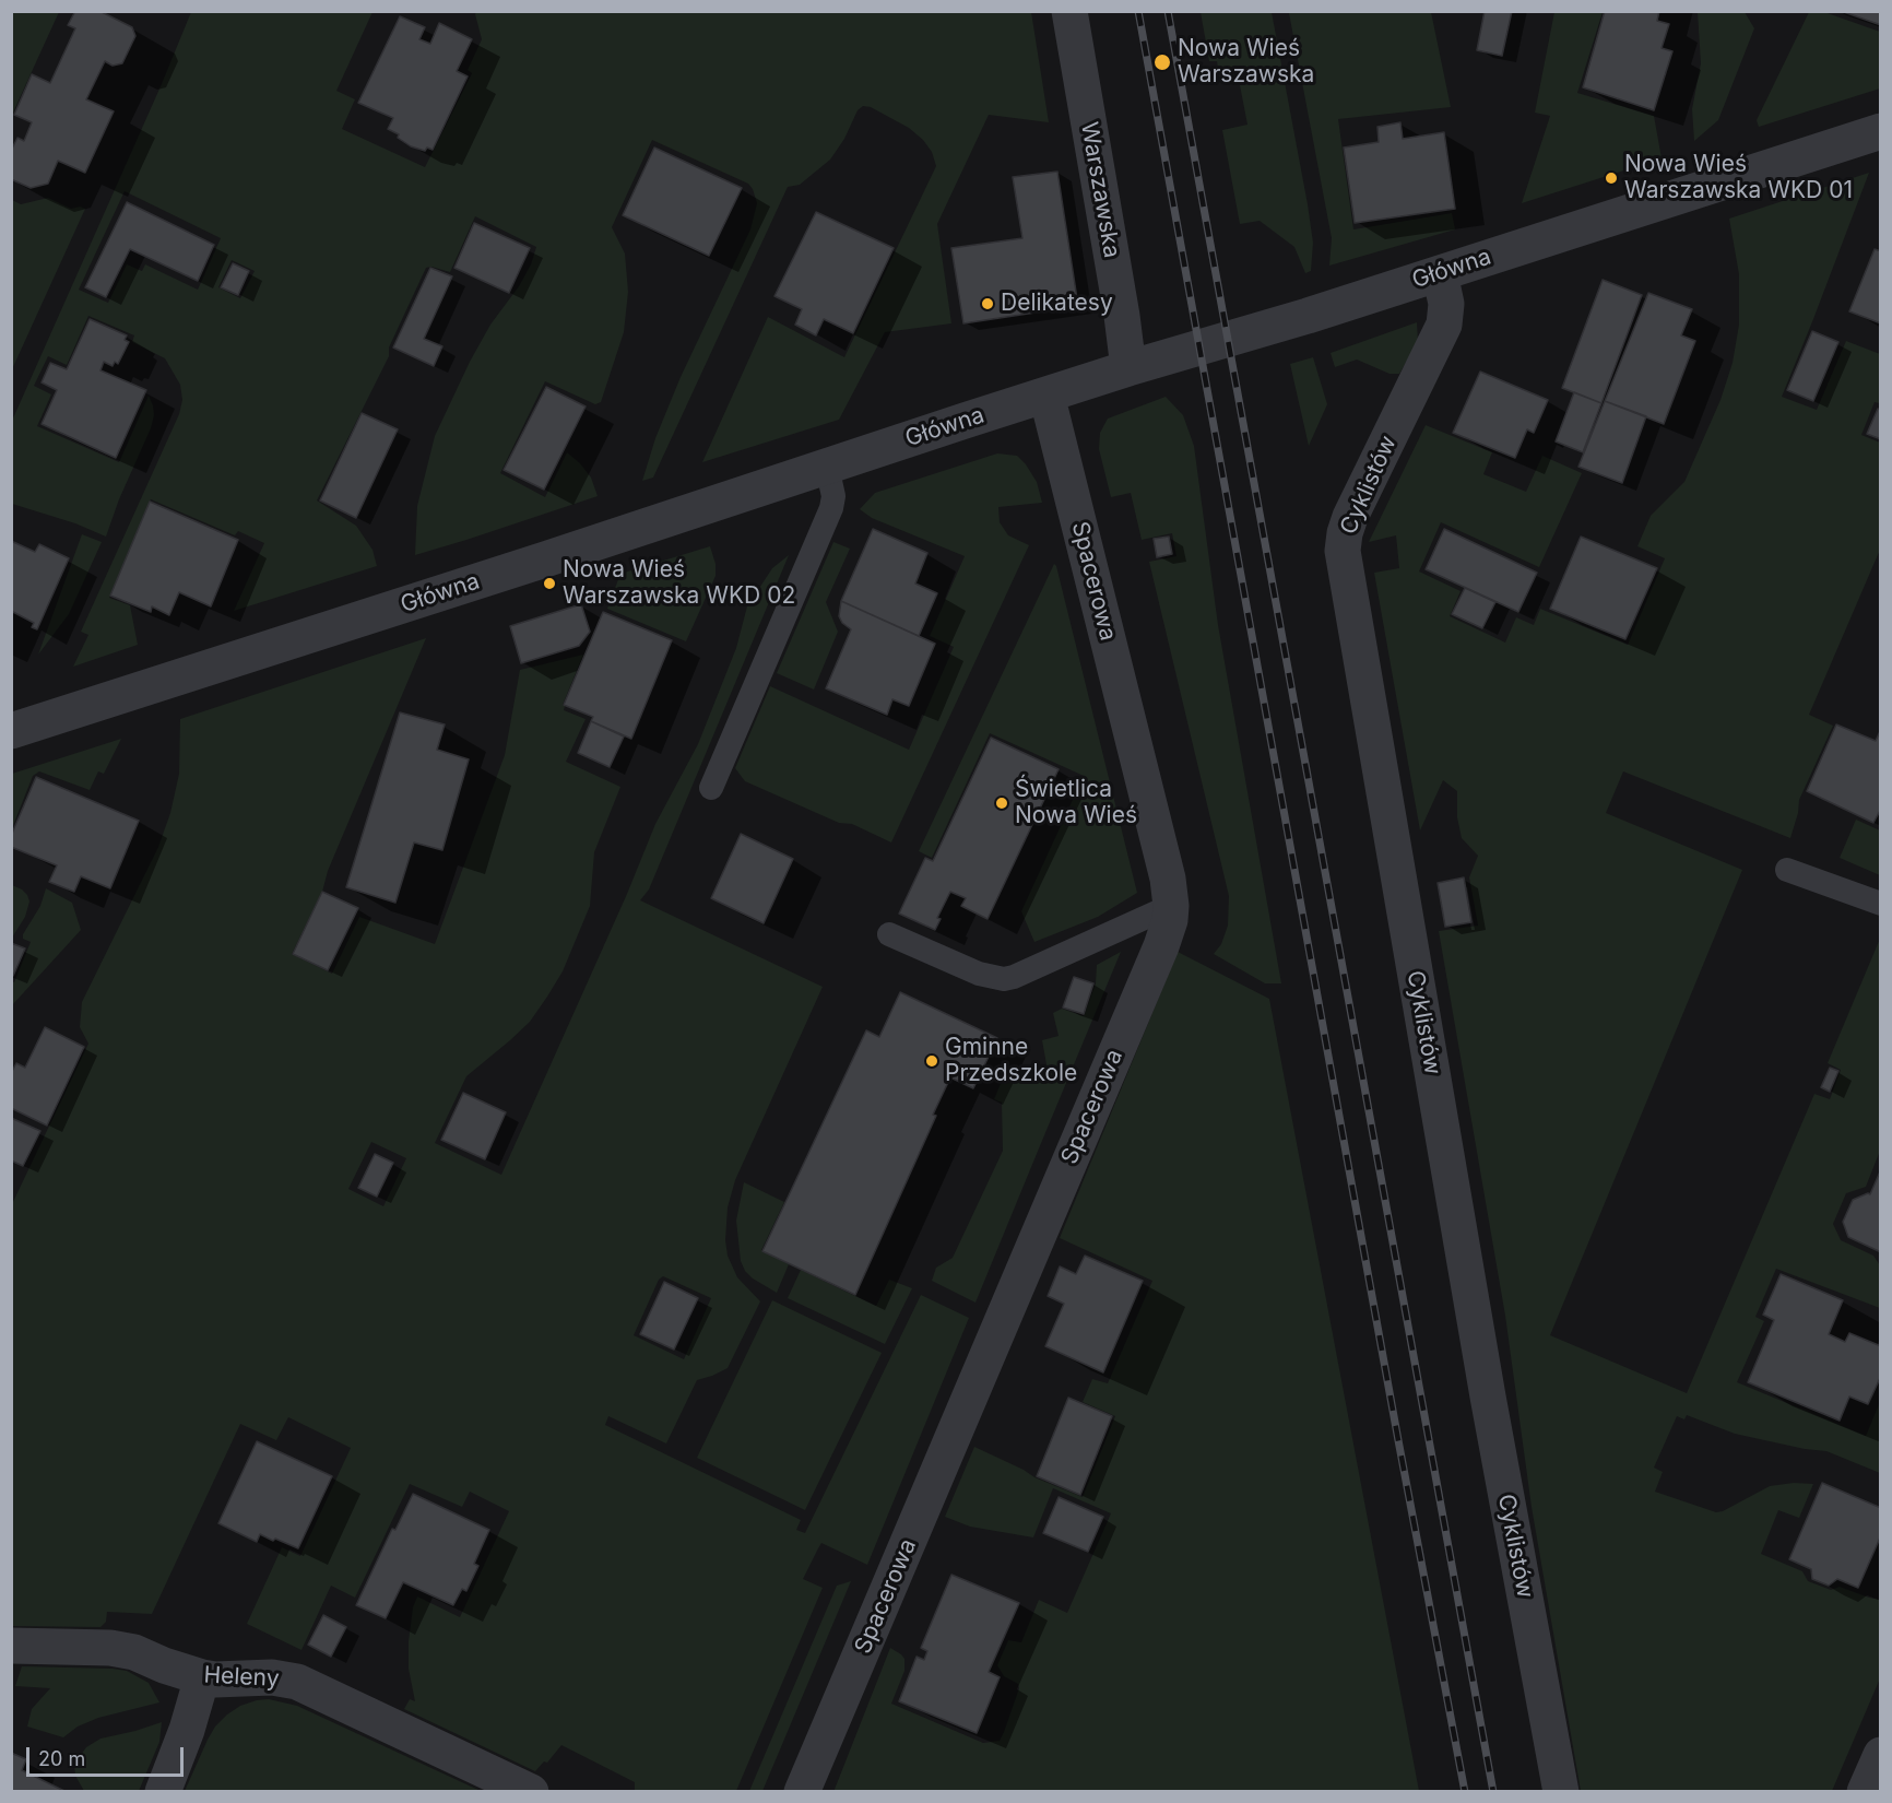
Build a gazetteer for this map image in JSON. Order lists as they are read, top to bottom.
{
  "streets": {
    "street": [
      "Warszawska",
      "Główna",
      "Cyklistów",
      "Spacerowa",
      "Heleny"
    ]
  },
  "crossings": [
    ["Warszawska", "Główna"],
    ["Główna", "Cyklistów"],
    ["Główna", "Spacerowa"]
  ],
  "places": [
    "Nowa Wieś Warszawska",
    "Nowa Wieś Warszawska WKD 01",
    "Delikatesy",
    "Nowa Wieś Warszawska WKD 02",
    "Świetlica Nowa Wieś",
    "Gminne Przedszkole"
  ],
  "scale_bar": "20 m"
}
